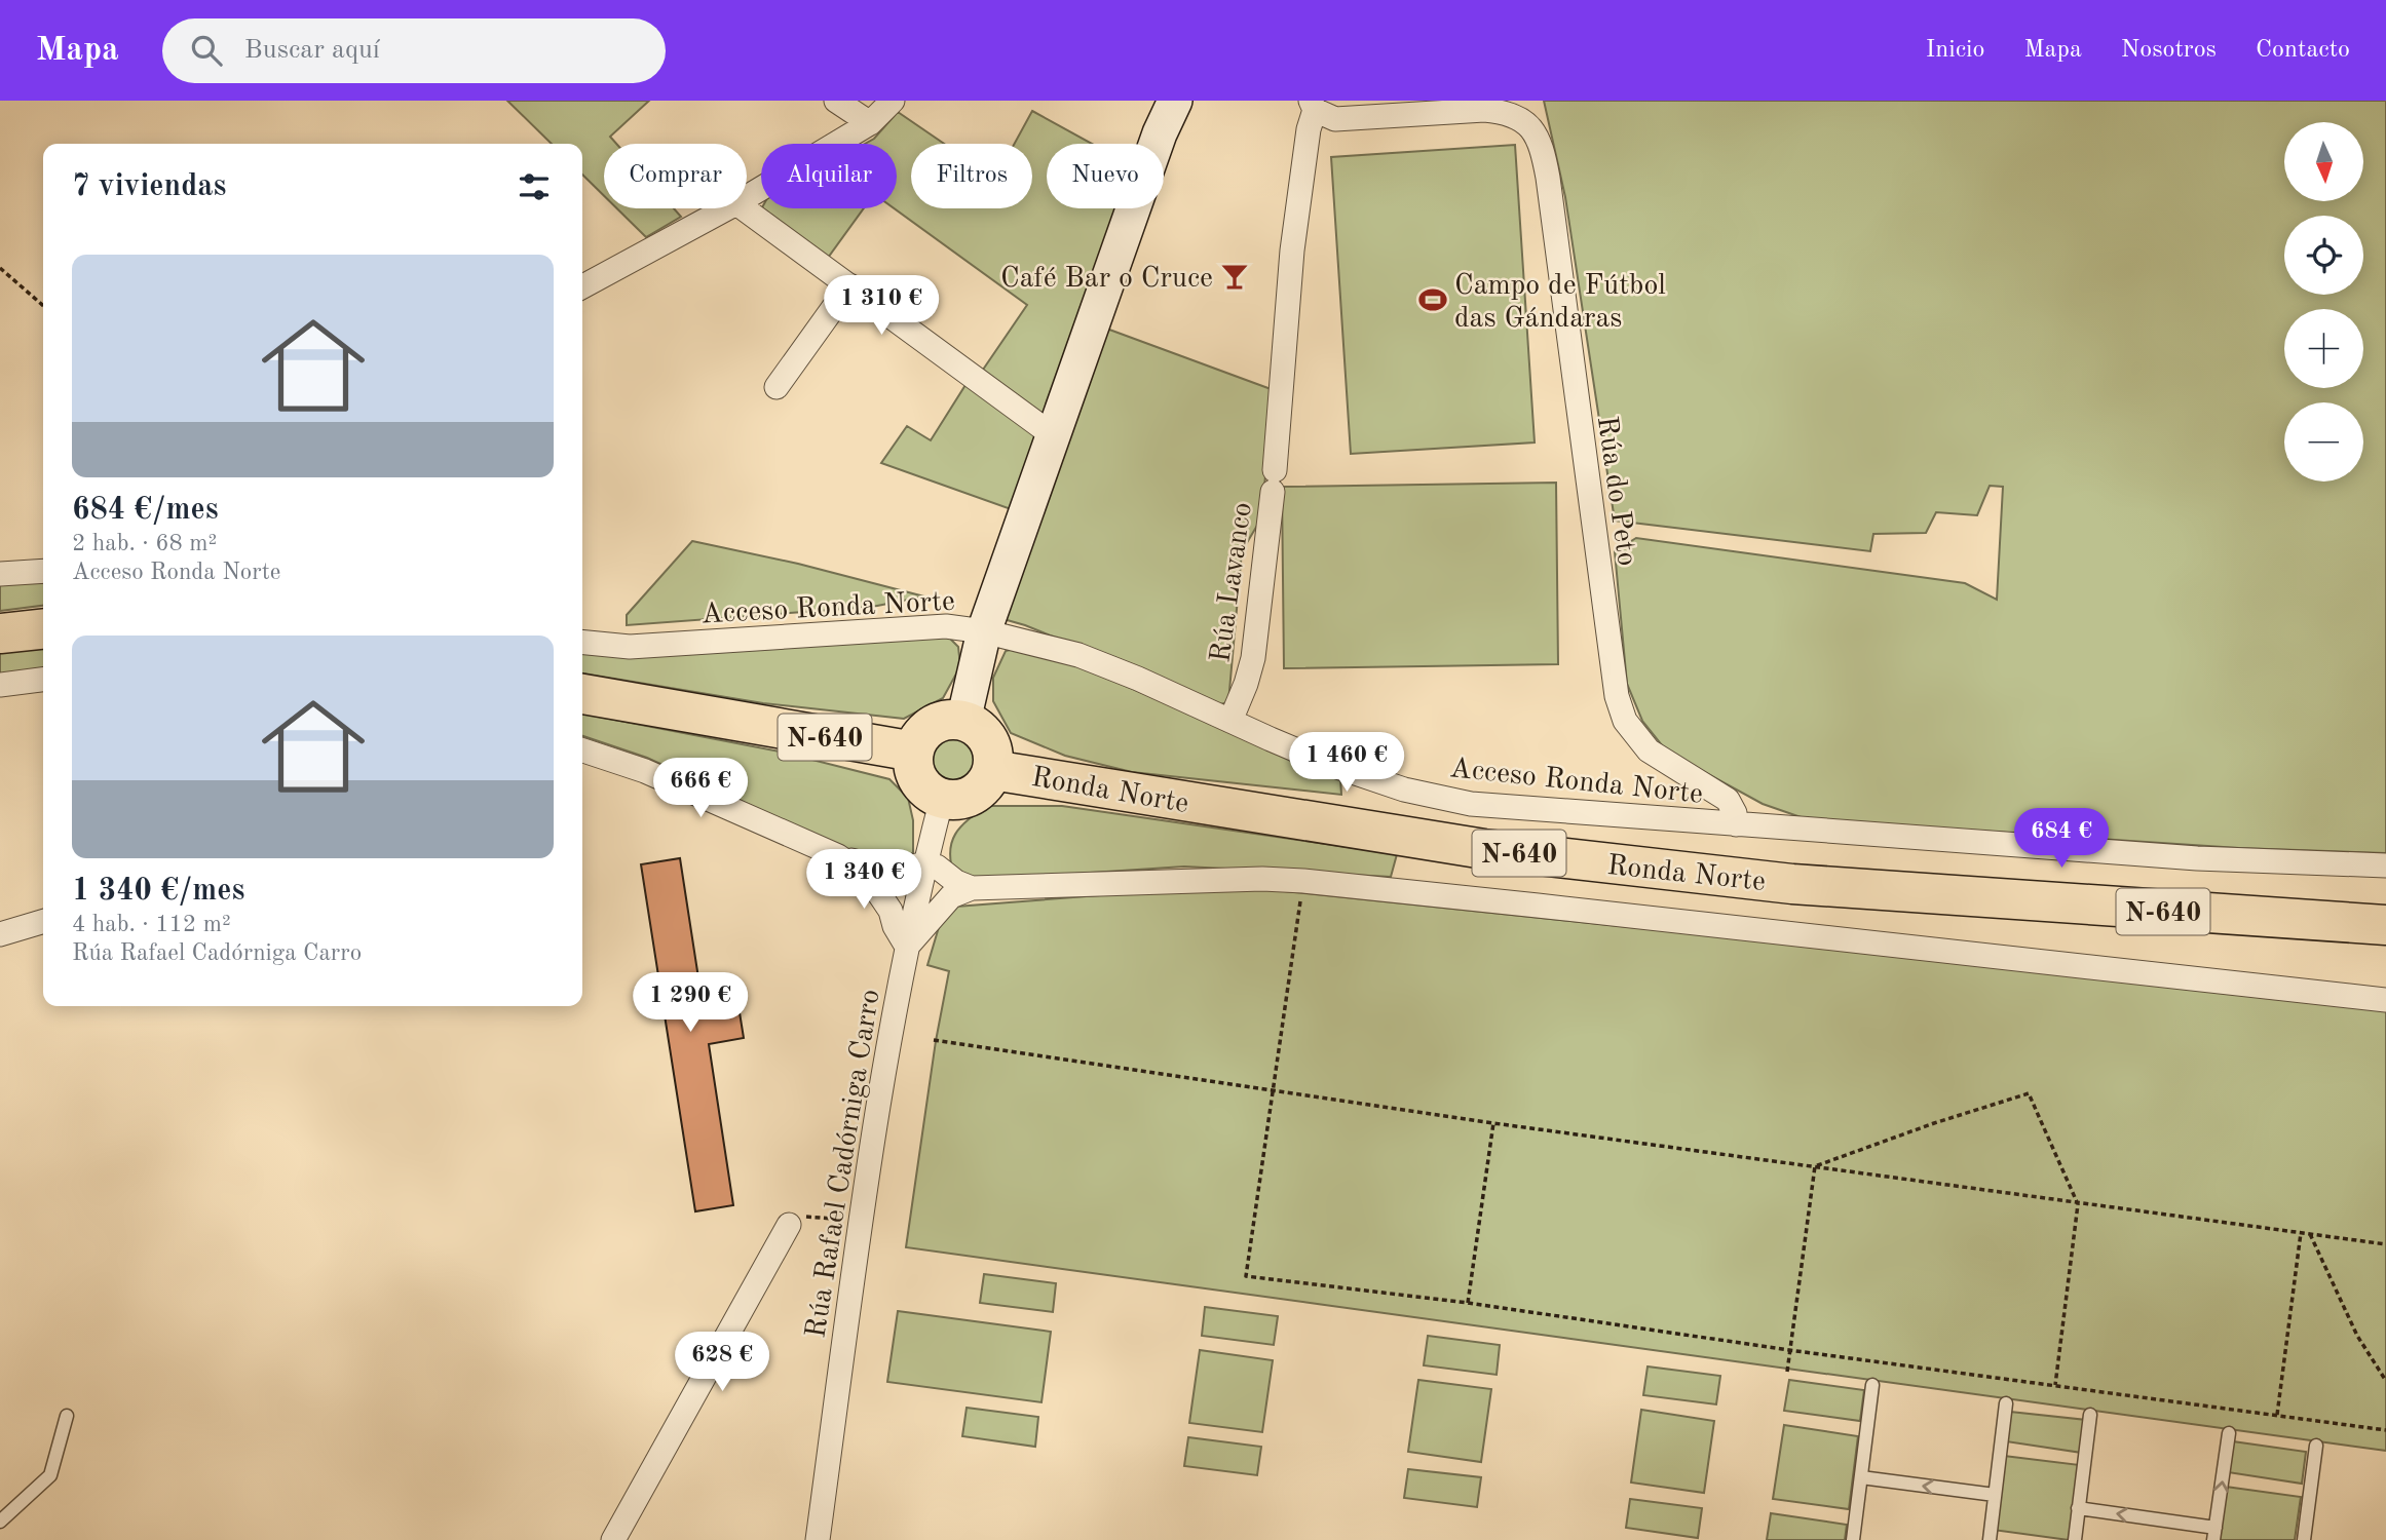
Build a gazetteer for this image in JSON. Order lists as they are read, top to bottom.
{
  "streets": {
    "highway": ["N-640", "Ronda Norte"],
    "street": [
      "Rúa do Peto",
      "Rúa Lavanco",
      "Acceso Ronda Norte",
      "Rúa Rafael Cadórniga Carro"
    ]
  },
  "crossings": [
    ["Rúa do Peto", "Rúa Lavanco"],
    ["Rúa do Peto", "Acceso Ronda Norte"],
    ["Rúa Lavanco", "Acceso Ronda Norte"],
    ["N-640", "Ronda Norte"],
    ["N-640", "Rúa Rafael Cadórniga Carro"],
    ["Ronda Norte", "Rúa Rafael Cadórniga Carro"]
  ],
  "places": {
    "bar": ["Café Bar o Cruce"],
    "sports": ["Campo de Fútbol das Gándaras"]
  },
  "north": "bottom",
  "page": {
    "header": "Mapa",
    "search": "Buscar aquí",
    "nav": [
      "Inicio",
      "Mapa",
      "Nosotros",
      "Contacto"
    ],
    "map_buttons": ["+", "−"],
    "chip": [
      "Comprar",
      "Alquilar",
      "Filtros",
      "Nuevo"
    ],
    "heading": "7 viviendas",
    "list": [
      {
        "name": "684 €/mes",
        "note": "2 hab. · 68 m² · Acceso Ronda Norte"
      },
      {
        "name": "1 340 €/mes",
        "note": "4 hab. · 112 m² · Rúa Rafael Cadórniga Carro"
      }
    ],
    "price": [
      "1 310 €",
      "1 460 €",
      "666 €",
      "684 €",
      "1 340 €",
      "1 290 €",
      "628 €"
    ]
  }
}
